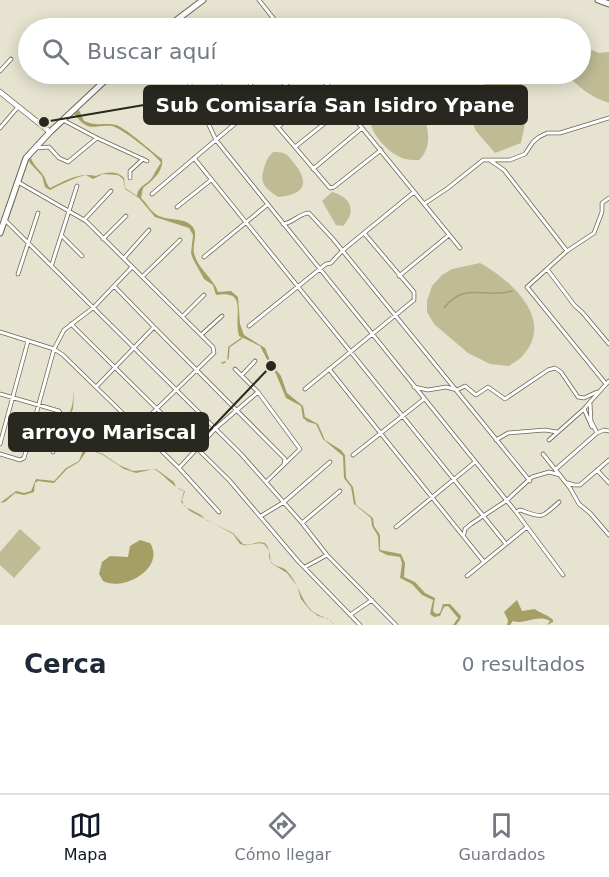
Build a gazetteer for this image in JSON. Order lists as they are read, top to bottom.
{
  "places": ["Sub Comisaría San Isidro Ypane", "arroyo Mariscal"],
  "page": {
    "search": "Buscar aquí",
    "heading": ["Cerca", "0 resultados"],
    "nav": ["Mapa", "Cómo llegar", "Guardados"]
  }
}
